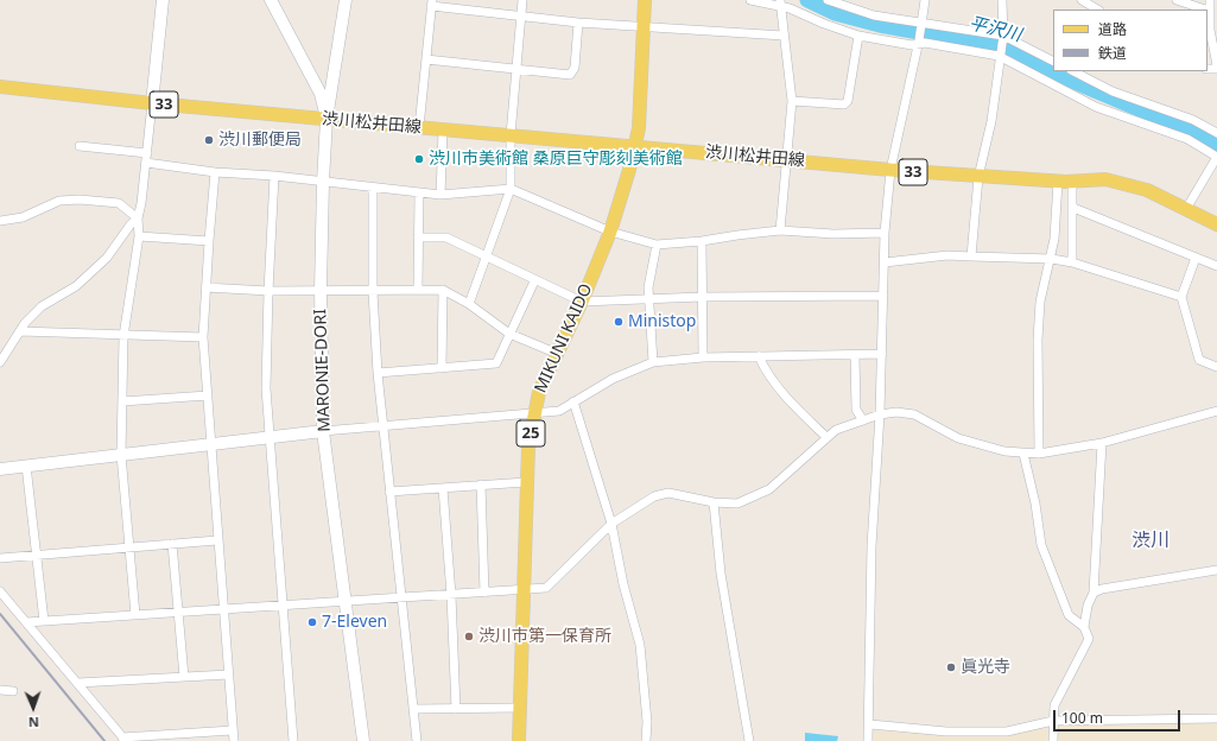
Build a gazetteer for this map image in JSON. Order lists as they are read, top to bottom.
{
  "streets": {
    "main road": [
      "33",
      "渋川松井田線",
      "MIKUNI KAIDO",
      "25"
    ],
    "street": ["MARONIE-DORI"]
  },
  "crossings": [
    ["渋川松井田線", "MIKUNI KAIDO"],
    ["渋川松井田線", "MARONIE-DORI"]
  ],
  "districts": ["渋川"],
  "water": ["平沢川"],
  "places": [
    "渋川郵便局",
    "渋川市美術館 桑原巨守彫刻美術館",
    "Ministop",
    "7-Eleven",
    "渋川市第一保育所",
    "眞光寺"
  ],
  "legend": ["道路", "鉄道"],
  "scale_bar": "100 m",
  "north": "bottom"
}
